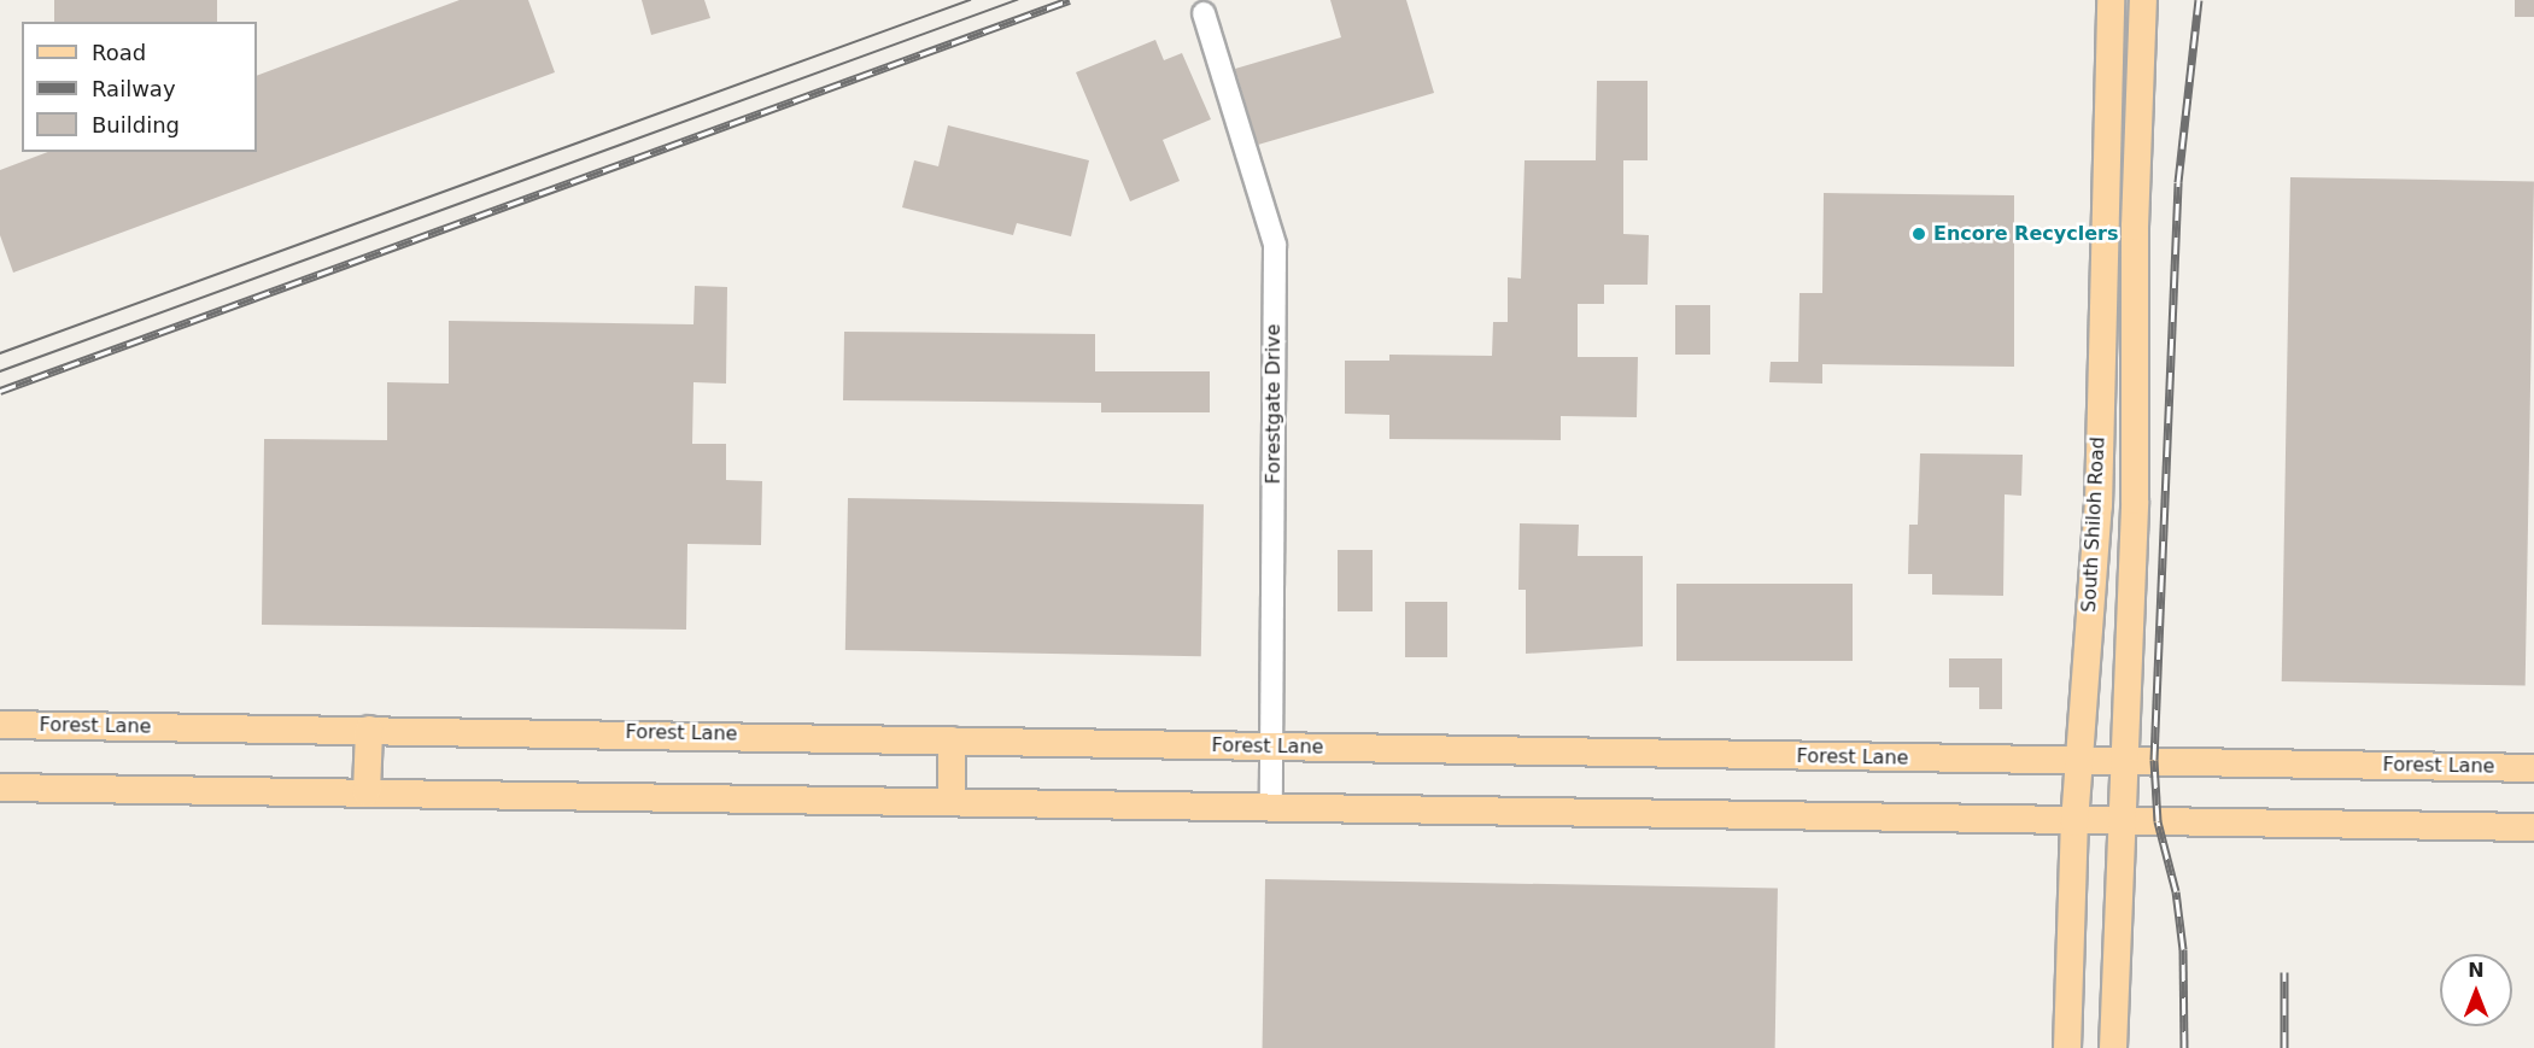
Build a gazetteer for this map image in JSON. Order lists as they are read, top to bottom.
{
  "streets": {
    "main road": ["South Shiloh Road", "Forest Lane"],
    "street": ["Forestgate Drive"]
  },
  "crossings": [
    ["Forestgate Drive", "Forest Lane"],
    ["South Shiloh Road", "Forest Lane"]
  ],
  "places": ["Encore Recyclers"],
  "legend": ["Road", "Railway", "Building"],
  "north": "top"
}
